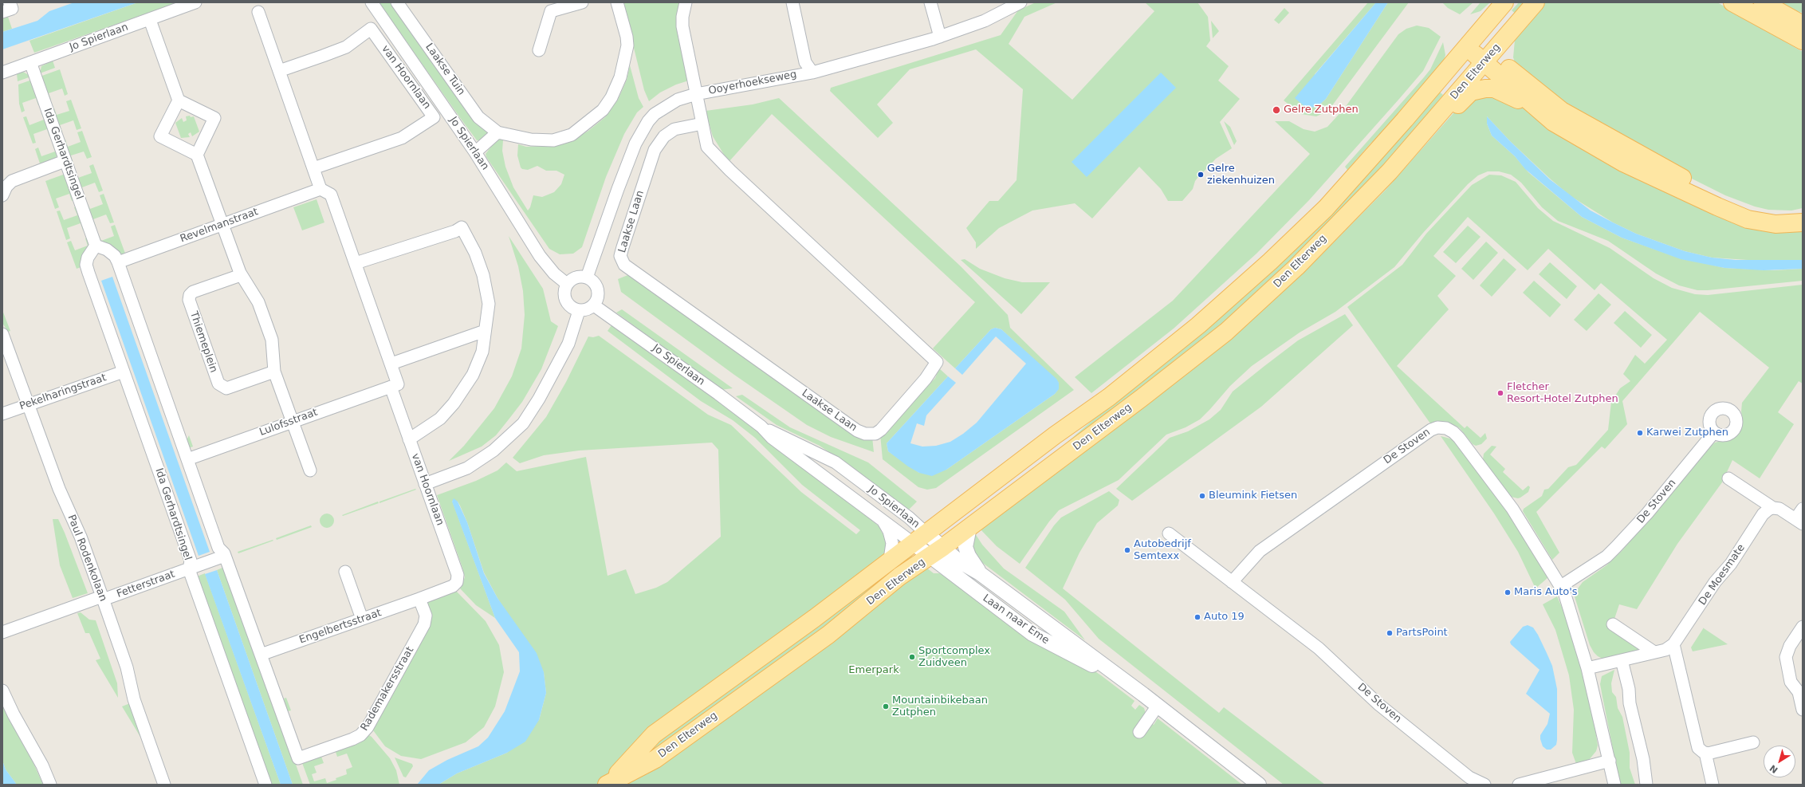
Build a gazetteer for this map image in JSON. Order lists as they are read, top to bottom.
{
  "streets": {
    "main road": ["Den Elterweg"],
    "street": [
      "Jo Spierlaan",
      "Laakse Tuin",
      "van Hoornlaan",
      "Ooyerhoekseweg",
      "Ida Gerhardtsingel",
      "Laakse Laan",
      "Revelmanstraat",
      "Thiemeplein",
      "Pekelharingstraat",
      "Lulofsstraat",
      "De Stoven",
      "Paul Rodenkolaan",
      "De Moesmate",
      "Fetterstraat",
      "Laan naar Eme",
      "Engelbertsstraat",
      "Rademakersstraat"
    ]
  },
  "crossings": [
    ["Jo Spierlaan", "Den Elterweg"],
    ["Jo Spierlaan", "Ooyerhoekseweg"],
    ["Jo Spierlaan", "Ida Gerhardtsingel"],
    ["Jo Spierlaan", "Laan naar Eme"],
    ["Den Elterweg", "Laan naar Eme"],
    ["van Hoornlaan", "Lulofsstraat"],
    ["van Hoornlaan", "Engelbertsstraat"],
    ["van Hoornlaan", "Rademakersstraat"],
    ["Ooyerhoekseweg", "Laakse Laan"],
    ["Ida Gerhardtsingel", "Pekelharingstraat"],
    ["Ida Gerhardtsingel", "Fetterstraat"],
    ["Pekelharingstraat", "Paul Rodenkolaan"],
    ["Paul Rodenkolaan", "Fetterstraat"],
    ["Engelbertsstraat", "Rademakersstraat"]
  ],
  "parks": ["Emerpark"],
  "places": [
    "Gelre Zutphen",
    "Gelre ziekenhuizen",
    "Fletcher Resort-Hotel Zutphen",
    "Karwei Zutphen",
    "Bleumink Fietsen",
    "Autobedrijf Semtexx",
    "Maris Auto's",
    "Auto 19",
    "PartsPoint",
    "Sportcomplex Zuidveen",
    "Mountainbikebaan Zutphen"
  ],
  "north": "bottom left"
}
